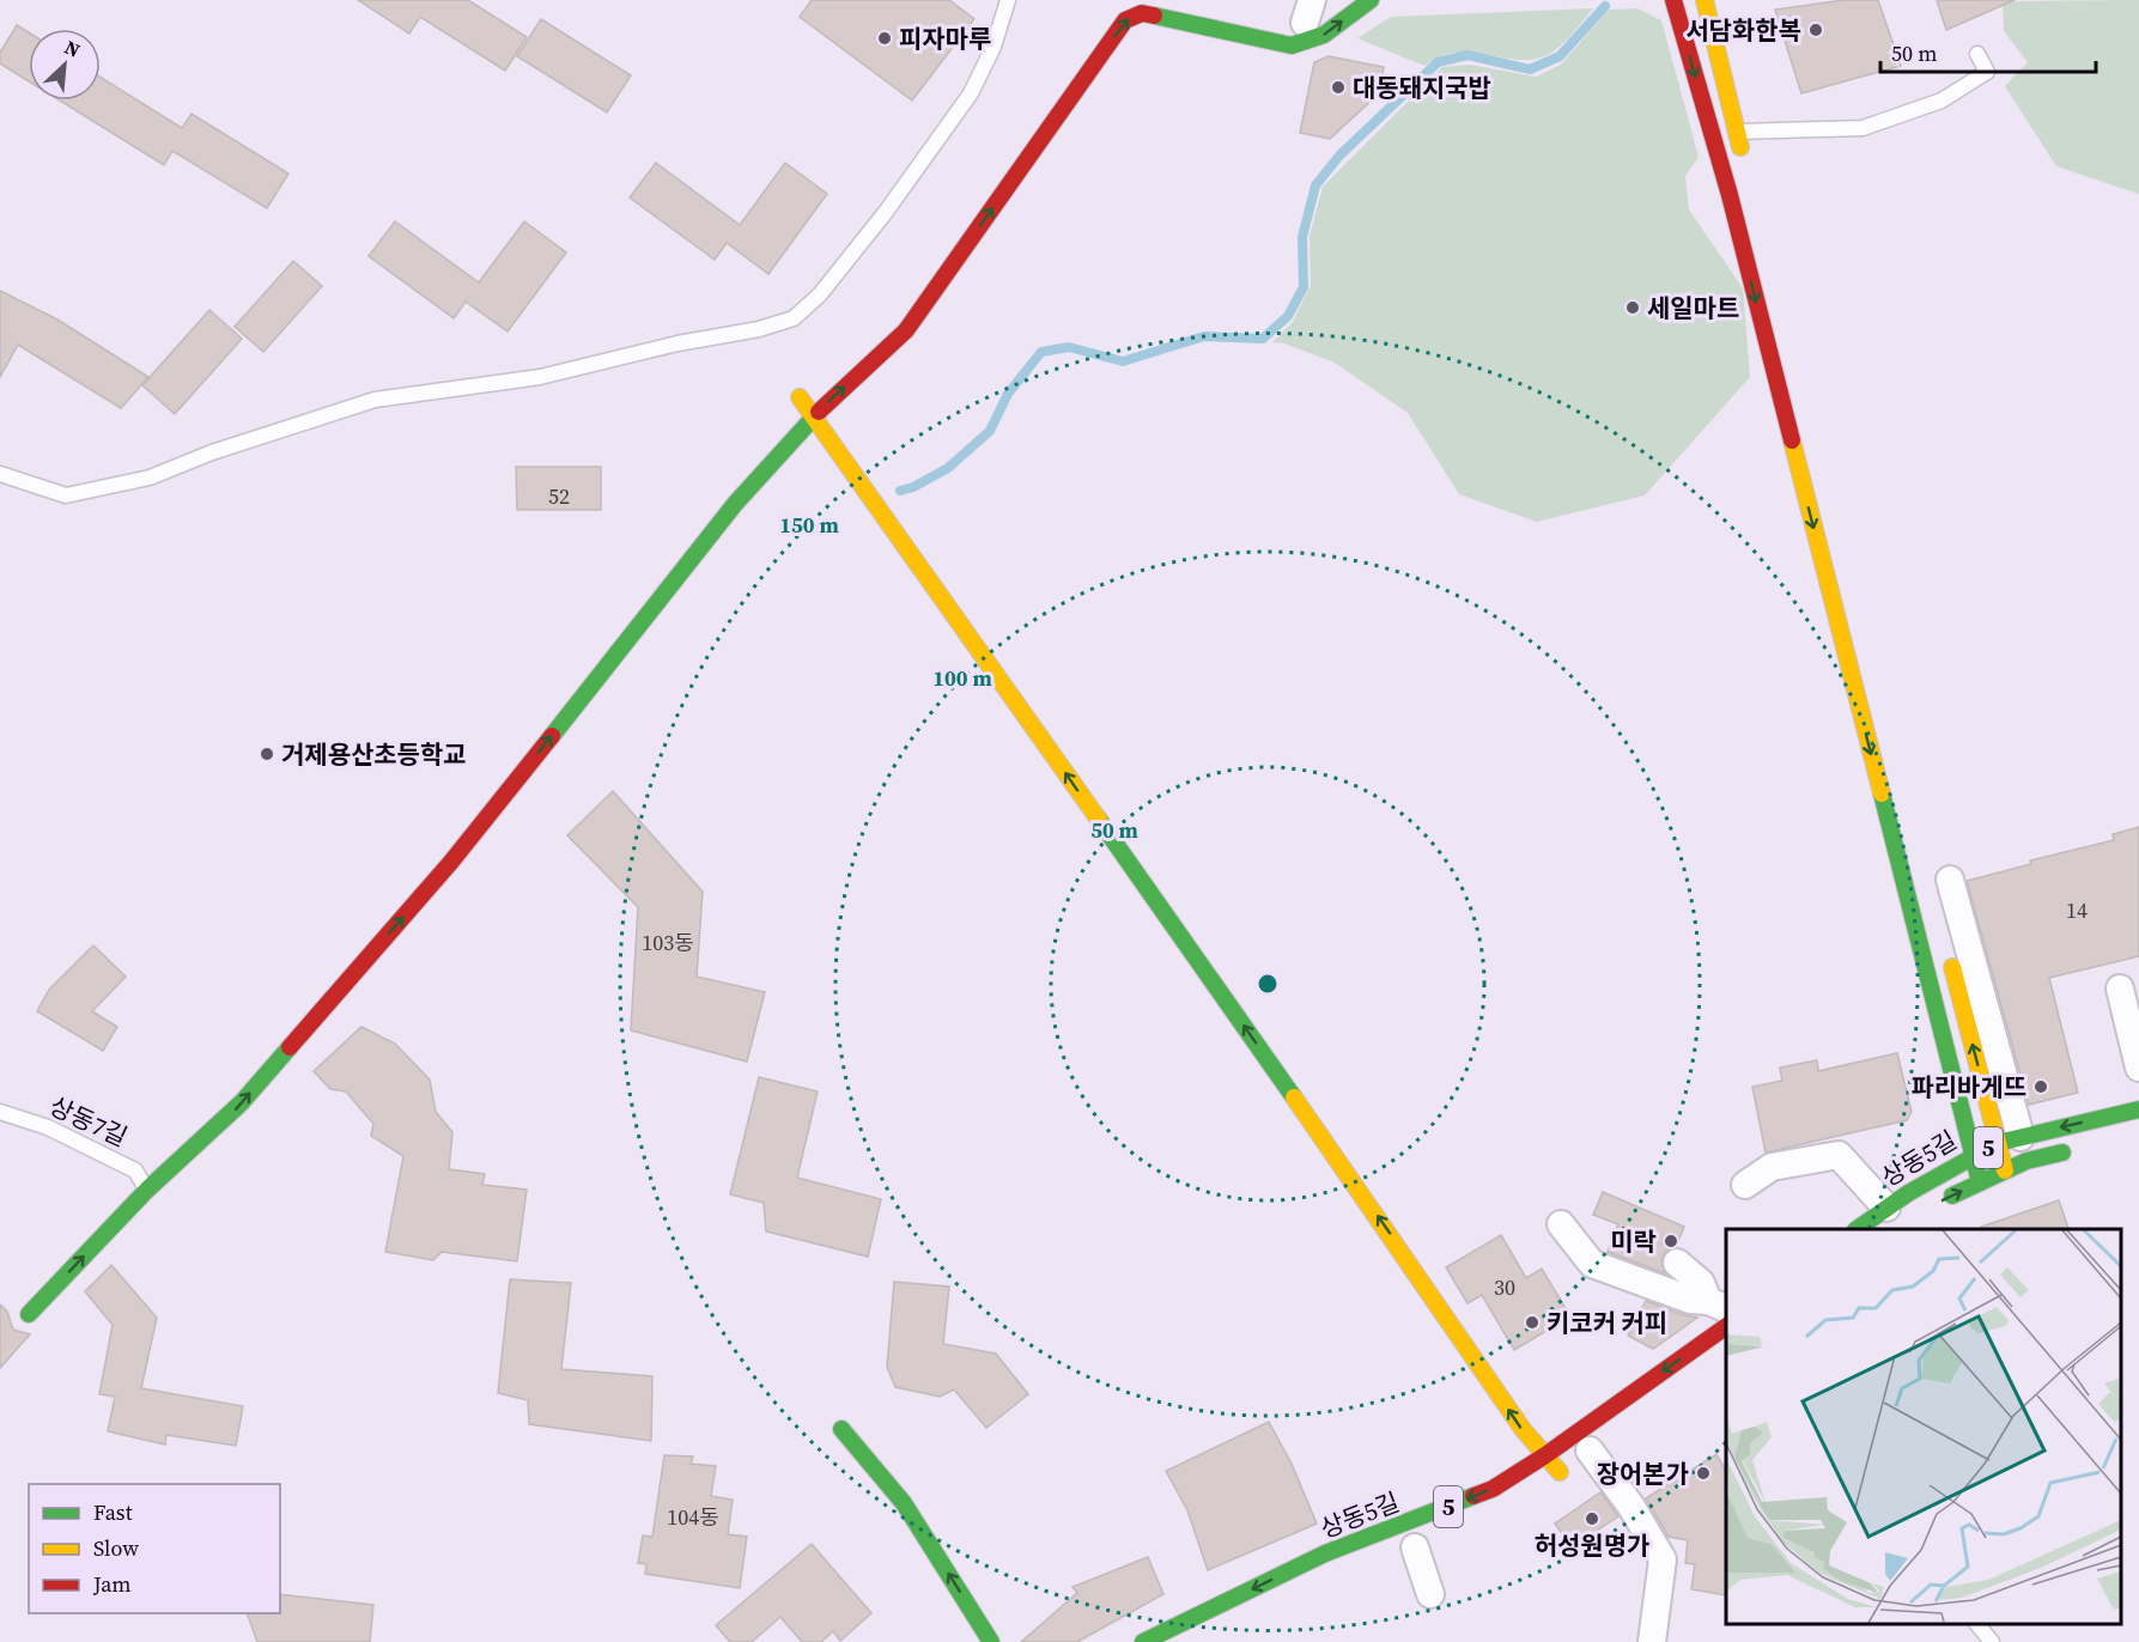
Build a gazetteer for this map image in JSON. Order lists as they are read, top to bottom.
{
  "streets": {
    "street": ["5", "상동5길"],
    "lane": ["상동7길"]
  },
  "one_way": ["상동5길"],
  "places": [
    "서담화한복",
    "피자마루",
    "대동돼지국밥",
    "세일마트",
    "거제용산초등학교",
    "파리바게뜨",
    "미락",
    "키코커 커피",
    "장어본가",
    "허성원명가"
  ],
  "house_numbers": [
    "52",
    "14",
    "103동",
    "30",
    "104동"
  ],
  "legend": ["Fast", "Slow", "Jam"],
  "scale_bar": "50 m",
  "north": "top right",
  "rings": ["150 m", "100 m", "50 m"]
}
